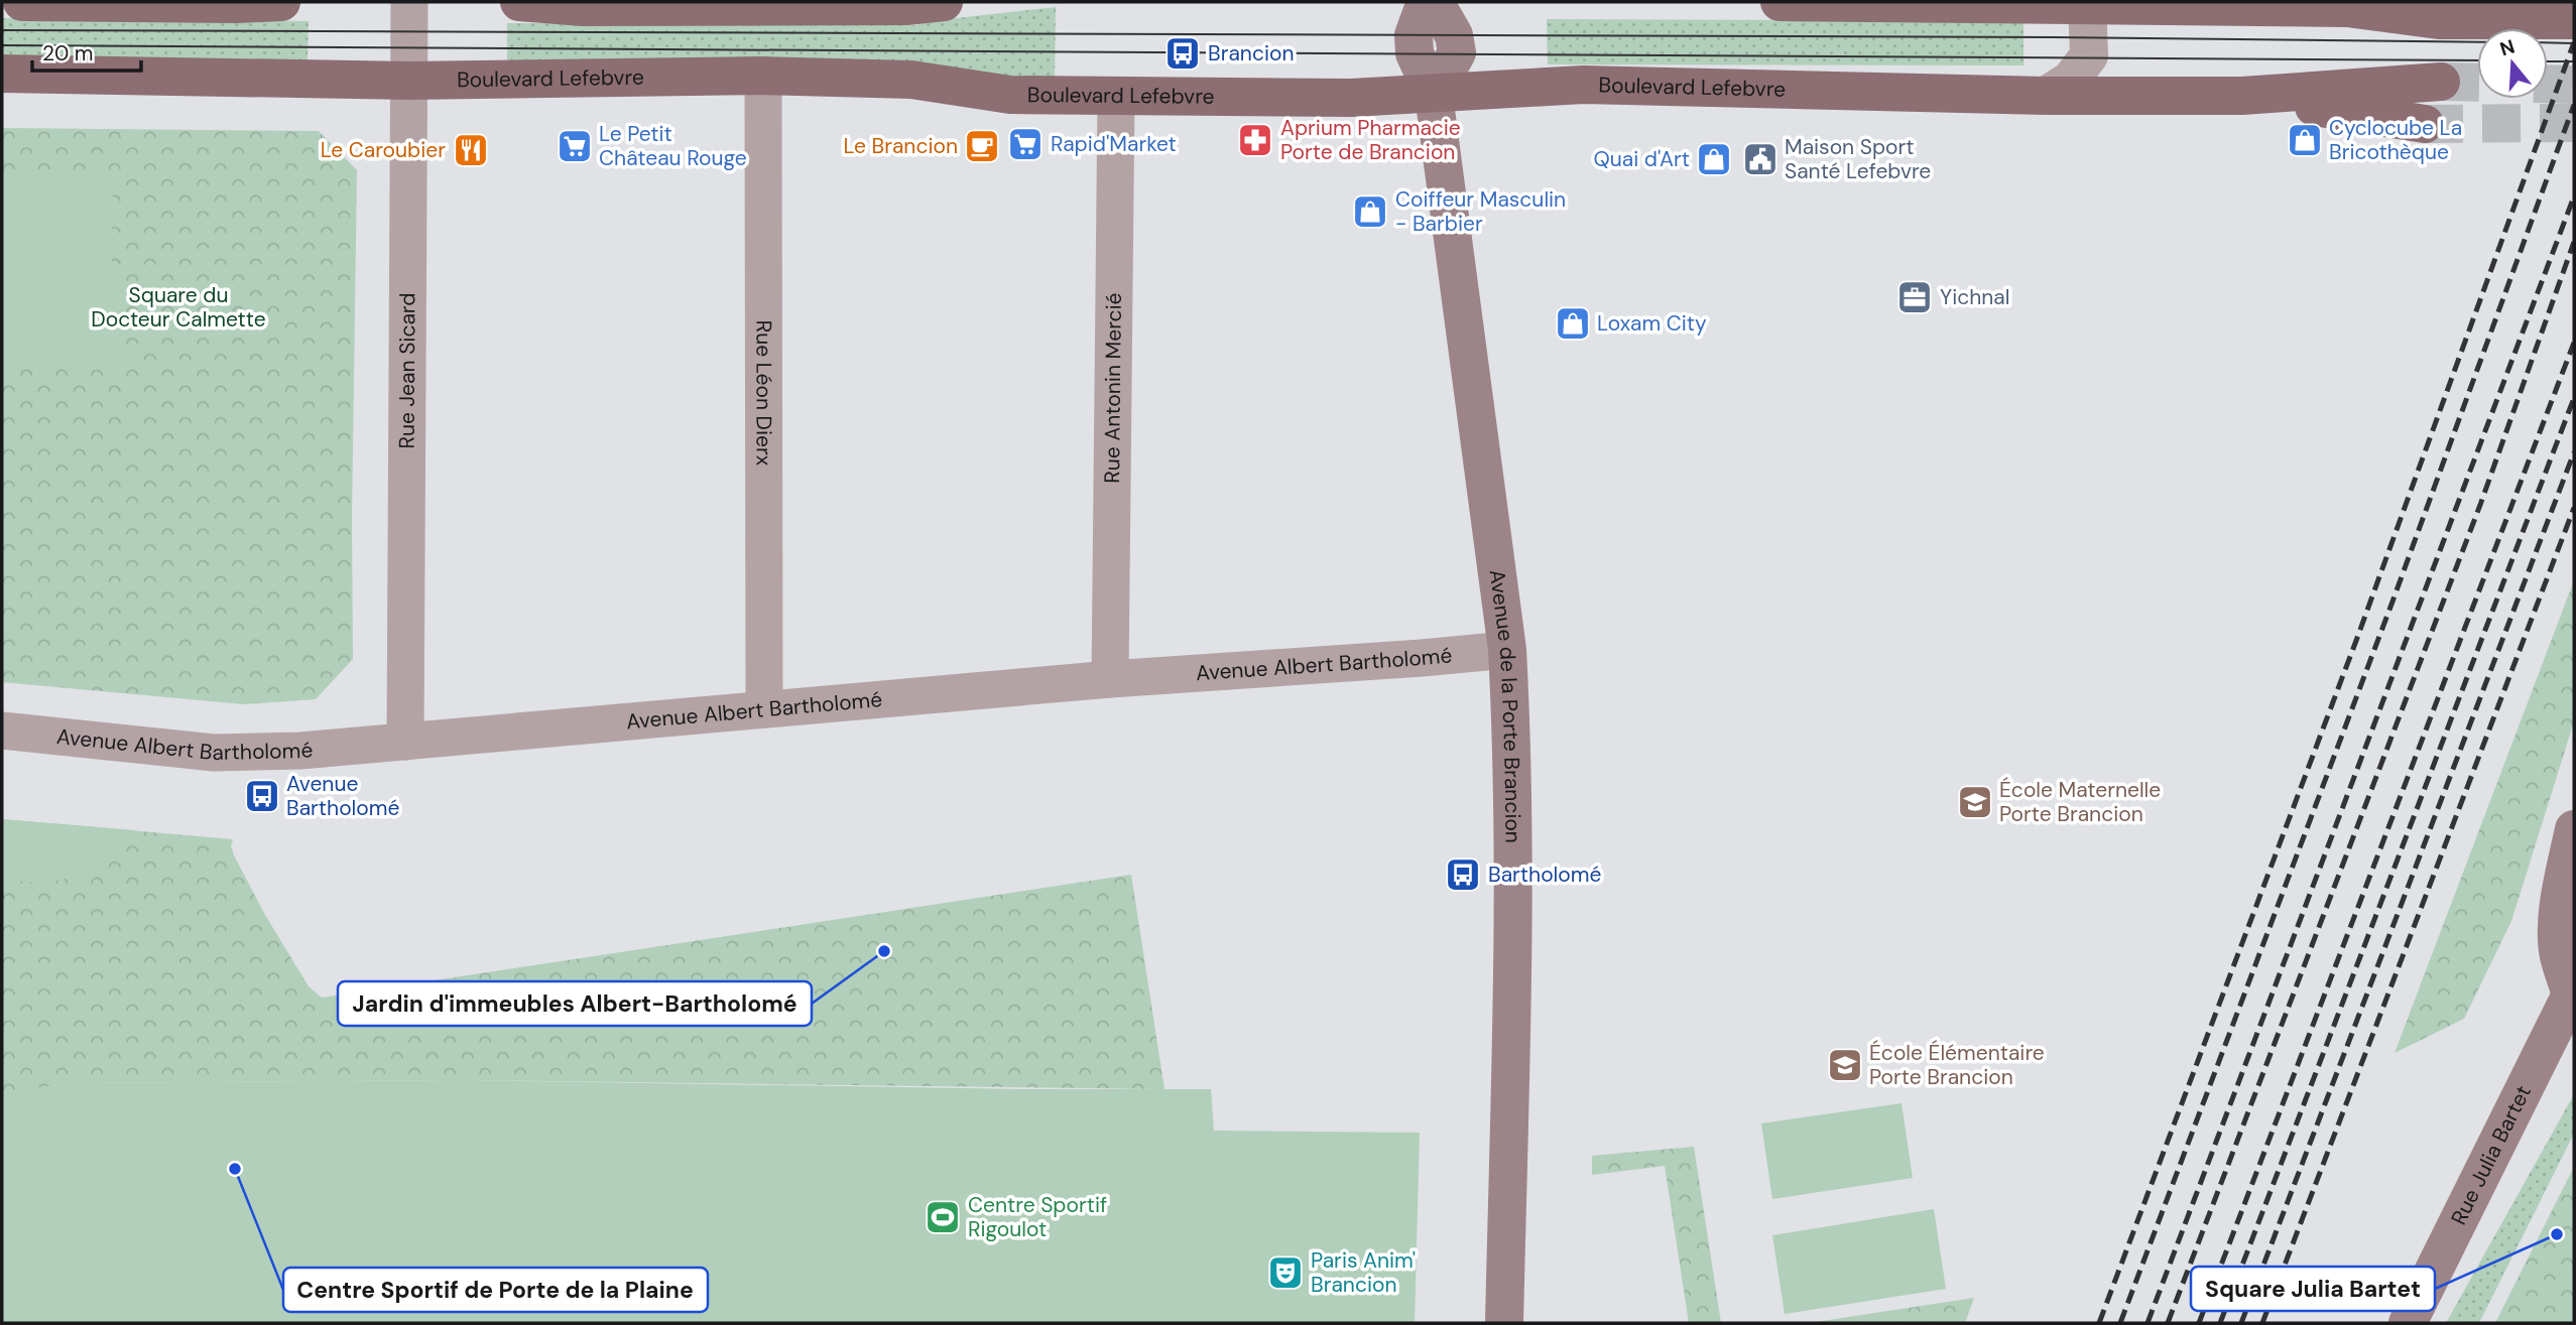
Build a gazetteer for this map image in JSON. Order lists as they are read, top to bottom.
{
  "streets": {
    "main road": ["Boulevard Lefebvre", "Avenue de la Porte Brancion", "Rue Julia Bartet"],
    "street": [
      "Rue Jean Sicard",
      "Rue Antonin Mercié",
      "Rue Léon Dierx",
      "Avenue Albert Bartholomé"
    ]
  },
  "crossings": [
    ["Boulevard Lefebvre", "Rue Jean Sicard"],
    ["Boulevard Lefebvre", "Rue Antonin Mercié"],
    ["Boulevard Lefebvre", "Rue Léon Dierx"],
    ["Boulevard Lefebvre", "Avenue de la Porte Brancion"],
    ["Rue Jean Sicard", "Avenue Albert Bartholomé"],
    ["Rue Antonin Mercié", "Avenue Albert Bartholomé"],
    ["Rue Léon Dierx", "Avenue Albert Bartholomé"],
    ["Avenue Albert Bartholomé", "Avenue de la Porte Brancion"]
  ],
  "parks": ["Square du Docteur Calmette"],
  "places": {
    "bus stop": ["Brancion", "Avenue Bartholomé", "Bartholomé"],
    "pharmacy": ["Aprium Pharmacie Porte de Brancion"],
    "shop": [
      "Cyclocube La Bricothèque",
      "Quai d'Art",
      "Coiffeur Masculin - Barbier",
      "Loxam City"
    ],
    "supermarket": ["Rapid'Market", "Le Petit Château Rouge"],
    "cafe": ["Le Brancion"],
    "restaurant": ["Le Caroubier"],
    "public building": ["Maison Sport Santé Lefebvre"],
    "office": ["Yichnal"],
    "school or university": ["École Maternelle Porte Brancion", "École Élémentaire Porte Brancion"],
    "other": ["Jardin d'immeubles Albert-Bartholomé", "Centre Sportif de Porte de la Plaine", "Square Julia Bartet"],
    "sports": ["Centre Sportif Rigoulot"],
    "theatre": ["Paris Anim' Brancion"]
  },
  "scale_bar": "20 m",
  "north": "top"
}
